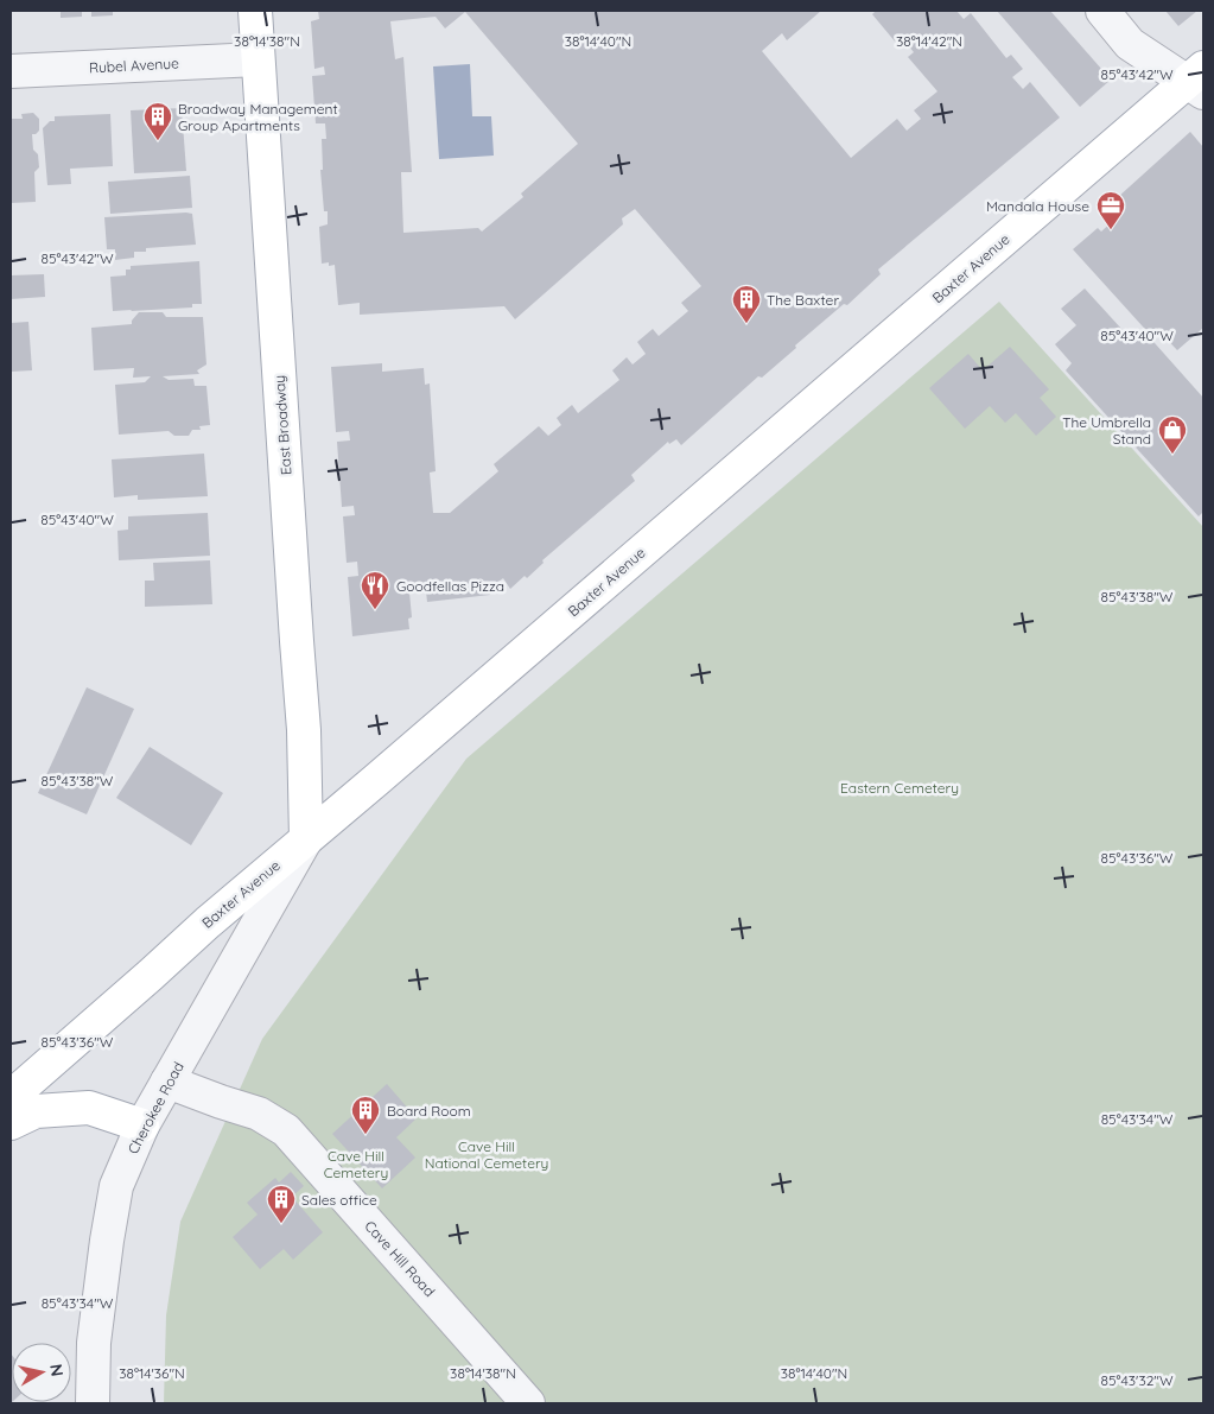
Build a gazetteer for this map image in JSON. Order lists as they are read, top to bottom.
{
  "streets": {
    "main road": ["Baxter Avenue", "East Broadway"],
    "street": ["Rubel Avenue", "Cherokee Road", "Cave Hill Road"]
  },
  "crossings": [
    ["Rubel Avenue", "East Broadway"],
    ["Baxter Avenue", "East Broadway"],
    ["Baxter Avenue", "Cherokee Road"],
    ["East Broadway", "Cherokee Road"],
    ["Cherokee Road", "Cave Hill Road"]
  ],
  "parks": ["Eastern Cemetery", "Cave Hill National Cemetery", "Cave Hill Cemetery"],
  "places": {
    "building": [
      "Broadway Management Group Apartments",
      "The Baxter",
      "Board Room",
      "Sales office"
    ],
    "office": ["Mandala House"],
    "shop": ["The Umbrella Stand"],
    "restaurant": ["Goodfellas Pizza"]
  },
  "north": "right",
  "coordinates": [
    "38°14'38\"N",
    "38°14'40\"N",
    "38°14'42\"N",
    "85°43'42\"W",
    "85°43'40\"W",
    "85°43'38\"W",
    "85°43'36\"W",
    "85°43'34\"W",
    "38°14'36\"N",
    "85°43'32\"W"
  ]
}
